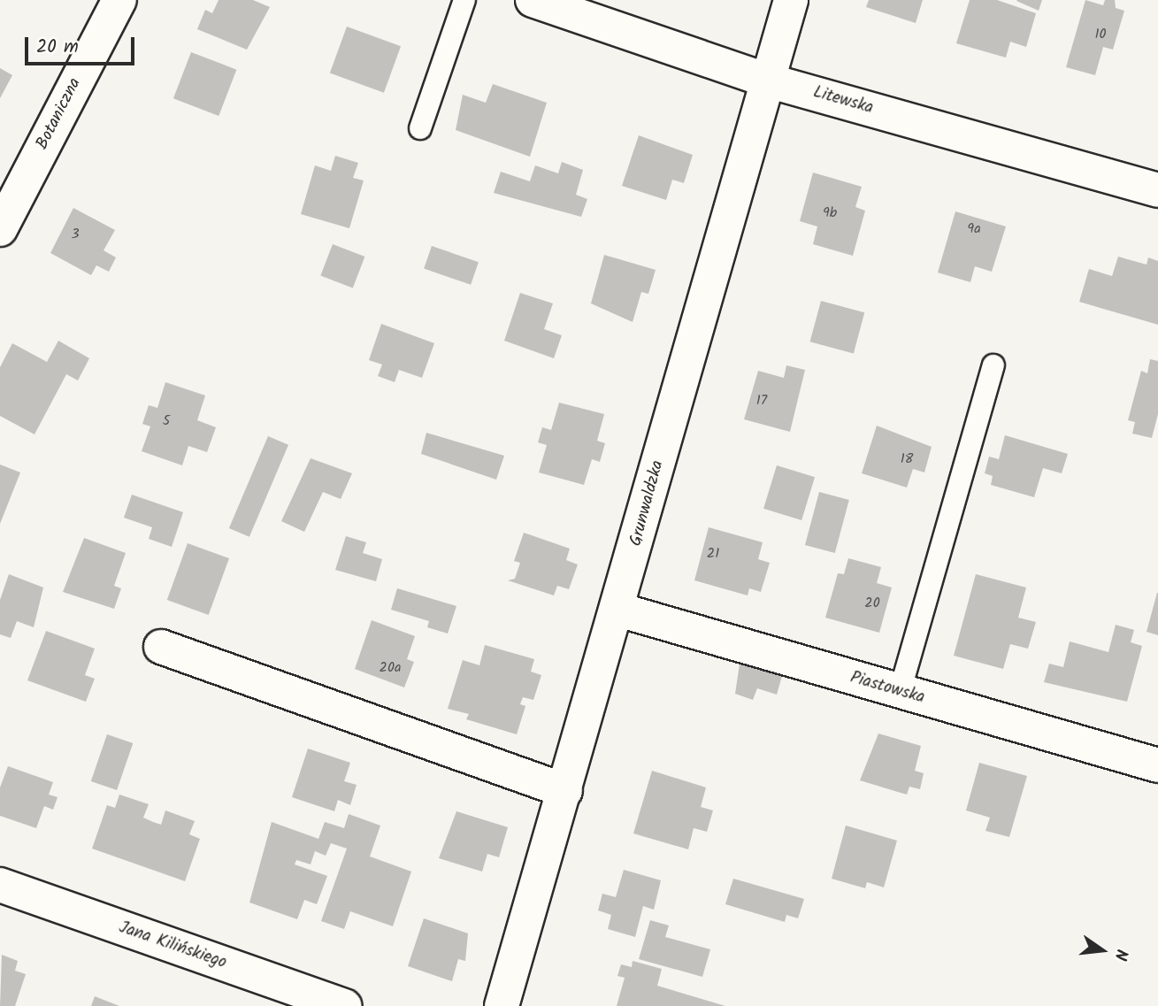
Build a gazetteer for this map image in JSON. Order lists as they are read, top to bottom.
{
  "streets": {
    "street": [
      "Litewska",
      "Botaniczna",
      "Grunwaldzka",
      "Piastowska",
      "Jana Kilińskiego"
    ]
  },
  "crossings": [
    ["Litewska", "Grunwaldzka"],
    ["Grunwaldzka", "Piastowska"]
  ],
  "house_numbers": [
    "10",
    "9b",
    "9a",
    "3",
    "17",
    "5",
    "18",
    "21",
    "20",
    "20a"
  ],
  "scale_bar": "20 m",
  "north": "right"
}
